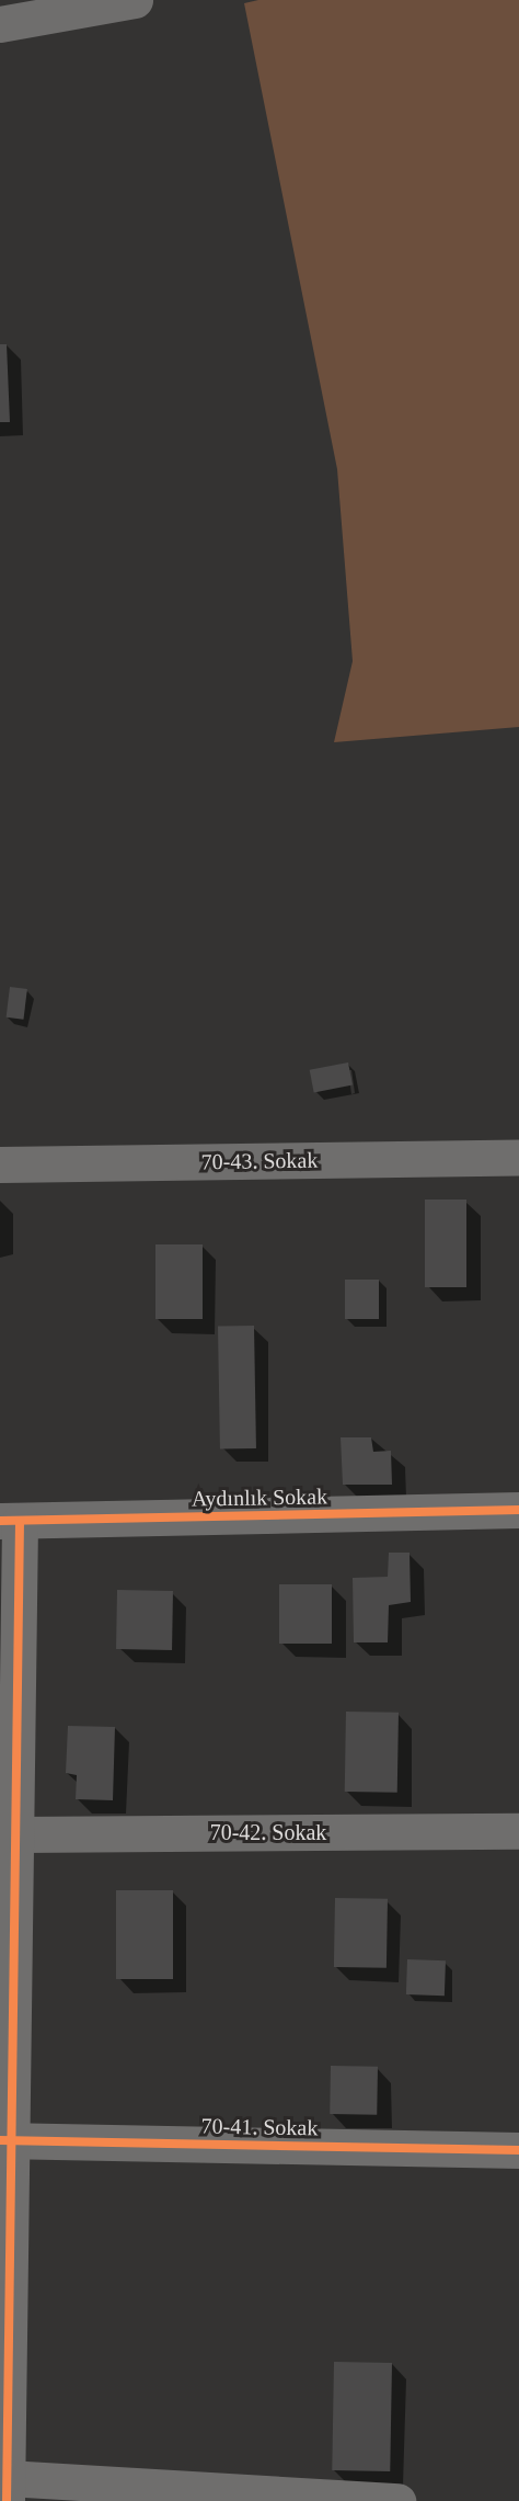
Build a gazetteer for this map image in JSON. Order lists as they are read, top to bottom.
{
  "streets": {
    "street": [
      "70-43. Sokak",
      "Aydınlık Sokak",
      "70-42. Sokak",
      "70-41. Sokak"
    ]
  }
}
